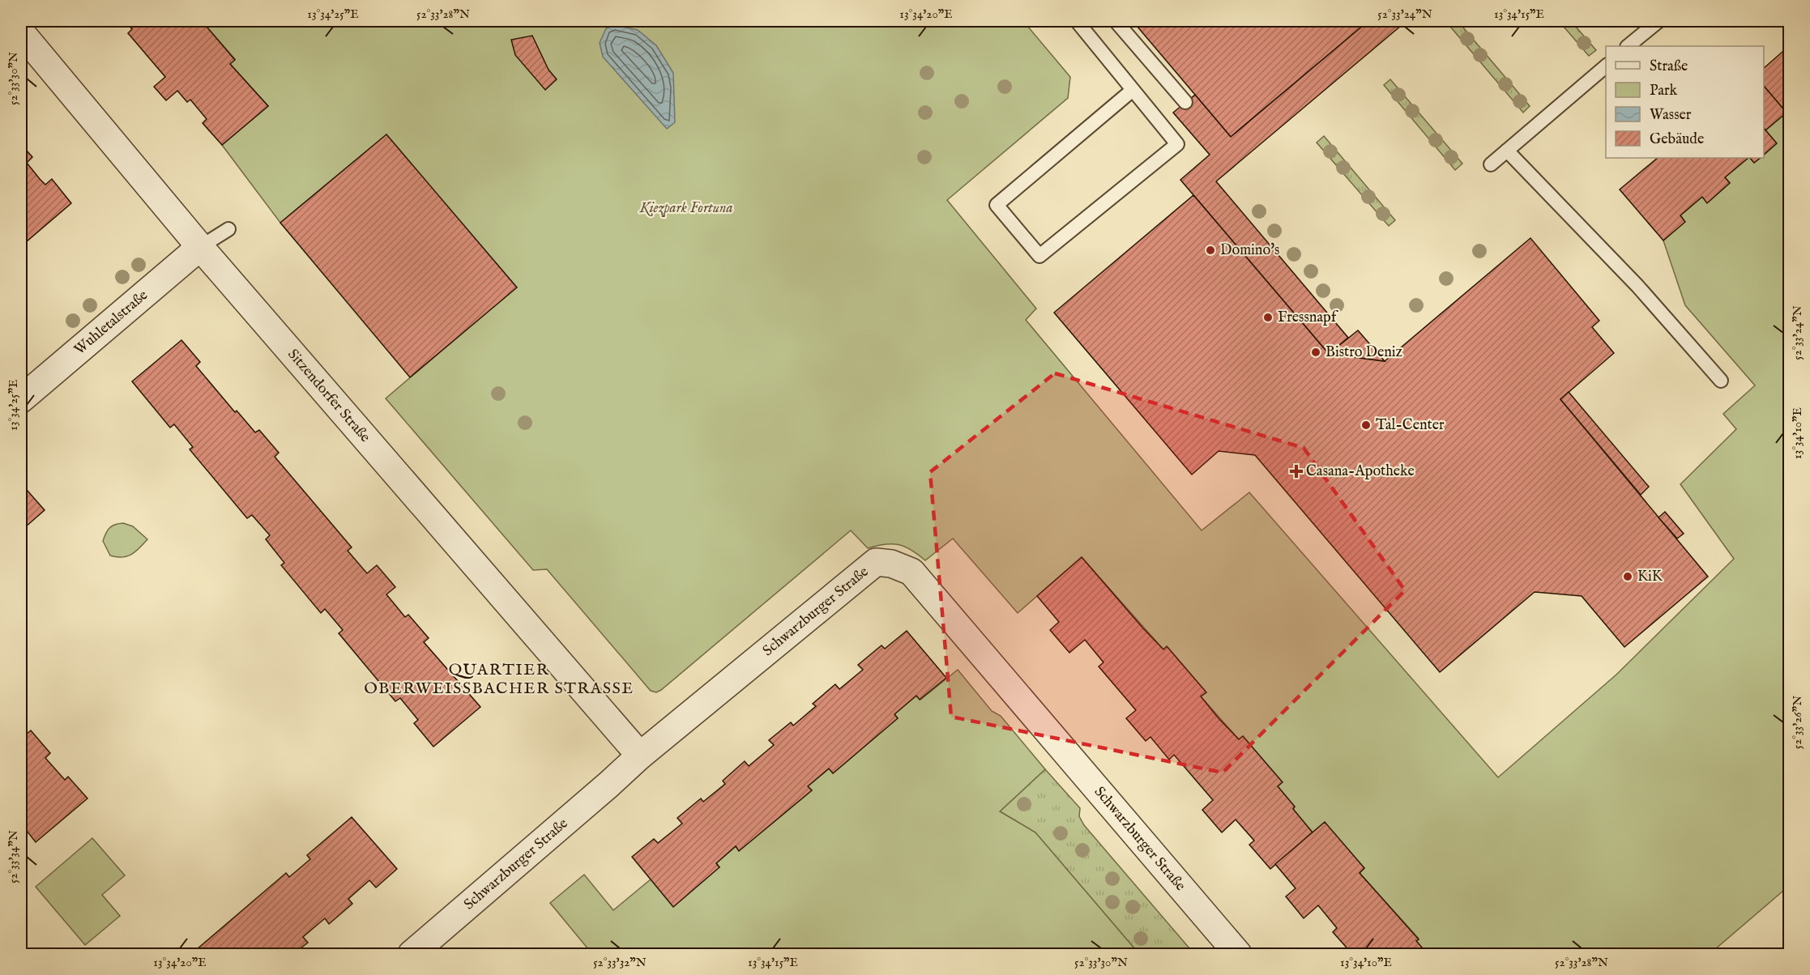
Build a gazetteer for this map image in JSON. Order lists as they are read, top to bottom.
{
  "streets": {
    "street": ["Wuhletalstraße", "Sitzendorfer Straße", "Schwarzburger Straße"]
  },
  "crossings": [
    ["Wuhletalstraße", "Sitzendorfer Straße"],
    ["Sitzendorfer Straße", "Schwarzburger Straße"]
  ],
  "districts": ["QUARTIER OBERWEISSBACHER STRASSE"],
  "parks": ["Kiezpark Fortuna"],
  "places": {
    "other": [
      "Domino's",
      "Fressnapf",
      "Bistro Deniz",
      "Tal-Center",
      "KiK"
    ],
    "health": ["Casana-Apotheke"]
  },
  "legend": [
    "Straße",
    "Park",
    "Wasser",
    "Gebäude"
  ],
  "coordinates": [
    "13°34'25\"E",
    "52°33'28\"N",
    "13°34'20\"E",
    "52°33'24\"N",
    "13°34'15\"E",
    "52°33'30\"N",
    "13°34'10\"E",
    "52°33'26\"N",
    "52°33'34\"N",
    "52°33'32\"N"
  ]
}
